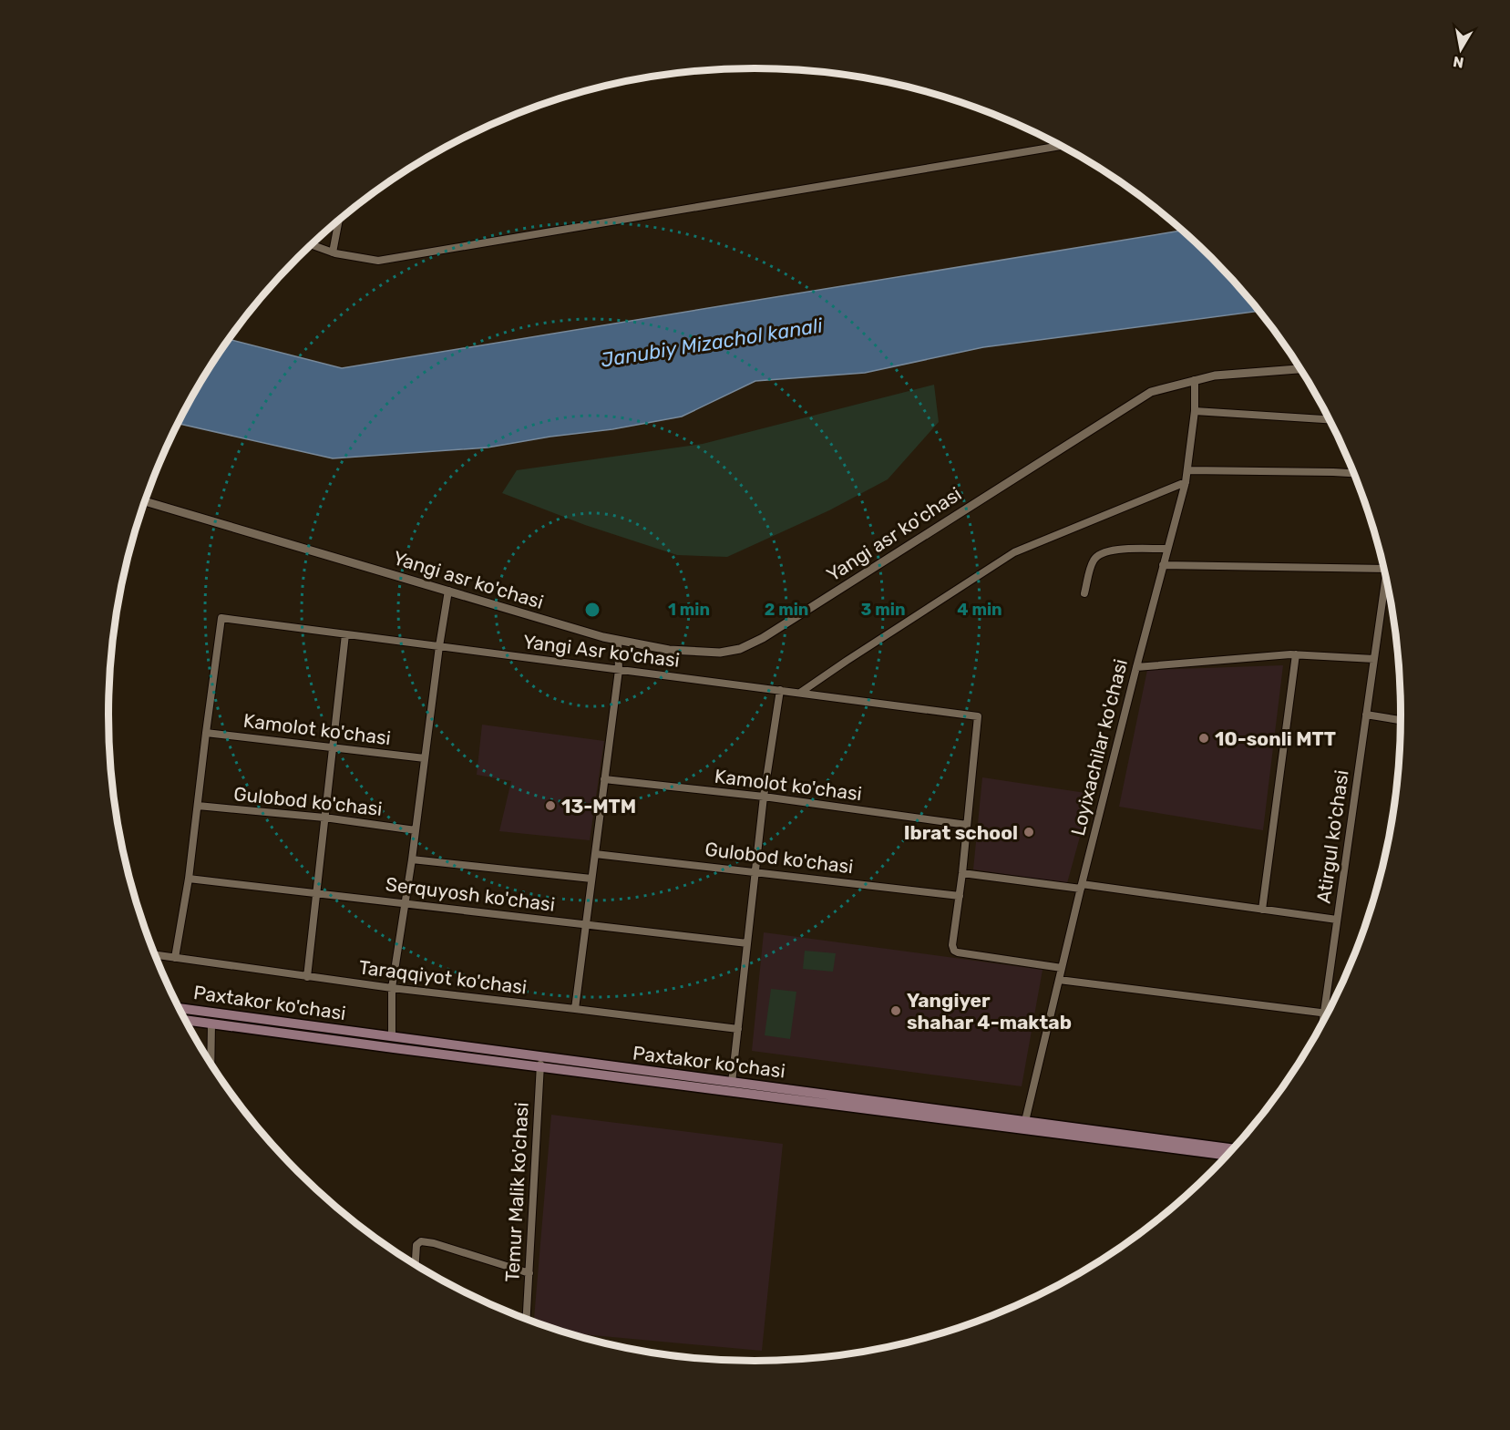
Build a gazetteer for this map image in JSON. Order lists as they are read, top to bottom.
{
  "streets": {
    "main road": ["Paxtakor ko'chasi"],
    "street": [
      "Yangi asr ko'chasi",
      "Yangi Asr ko'chasi",
      "Kamolot ko'chasi",
      "Loyixachilar ko'chasi",
      "Gulobod ko'chasi",
      "Atirgul ko'chasi",
      "Serquyosh ko'chasi",
      "Taraqqiyot ko'chasi",
      "Temur Malik ko'chasi"
    ]
  },
  "crossings": [
    ["Yangi asr ko'chasi", "Loyixachilar ko'chasi"],
    ["Yangi Asr ko'chasi", "Kamolot ko'chasi"],
    ["Loyixachilar ko'chasi", "Atirgul ko'chasi"],
    ["Loyixachilar ko'chasi", "Paxtakor ko'chasi"],
    ["Paxtakor ko'chasi", "Temur Malik ko'chasi"]
  ],
  "water": ["Janubiy Mizachol kanali"],
  "places": [
    "10-sonli MTT",
    "13-MTM",
    "Ibrat school",
    "Yangiyer shahar 4-maktab"
  ],
  "north": "bottom",
  "rings": [
    "1 min",
    "2 min",
    "3 min",
    "4 min"
  ]
}
